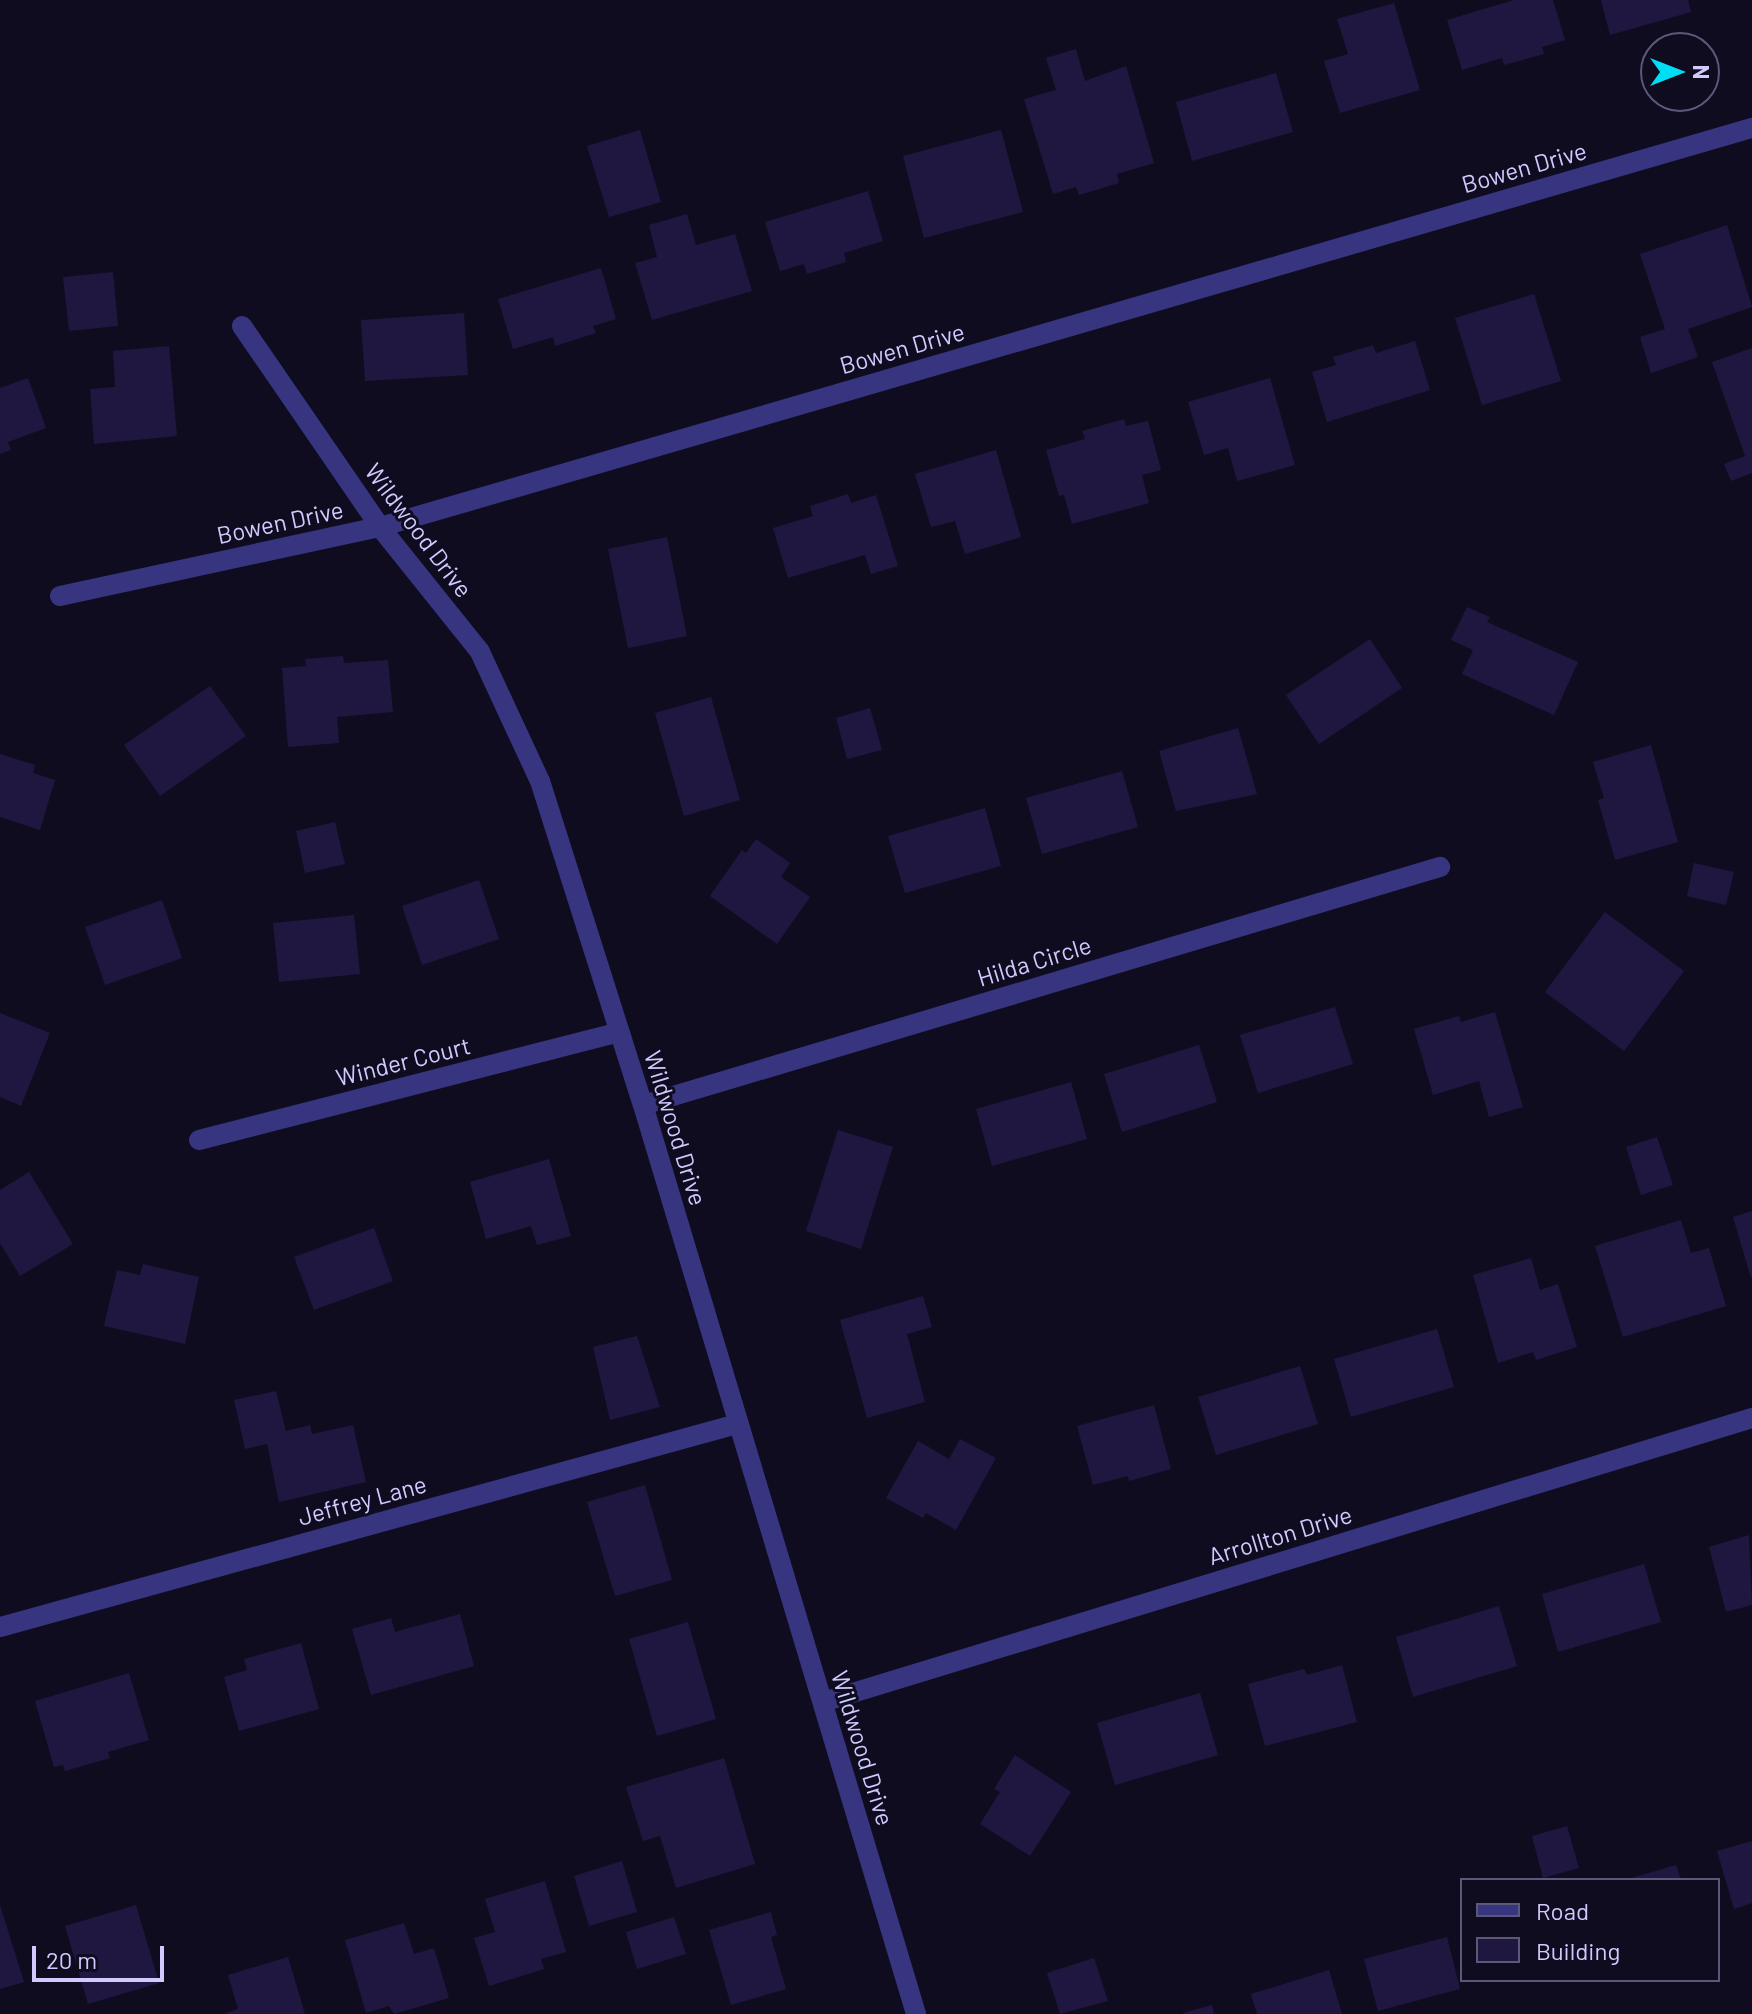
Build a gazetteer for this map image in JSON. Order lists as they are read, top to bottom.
{
  "streets": {
    "street": [
      "Bowen Drive",
      "Wildwood Drive",
      "Hilda Circle",
      "Winder Court",
      "Jeffrey Lane",
      "Arrollton Drive"
    ]
  },
  "crossings": [
    ["Bowen Drive", "Wildwood Drive"],
    ["Wildwood Drive", "Hilda Circle"],
    ["Wildwood Drive", "Winder Court"],
    ["Wildwood Drive", "Jeffrey Lane"],
    ["Wildwood Drive", "Arrollton Drive"]
  ],
  "legend": ["Road", "Building"],
  "scale_bar": "20 m",
  "north": "right"
}
